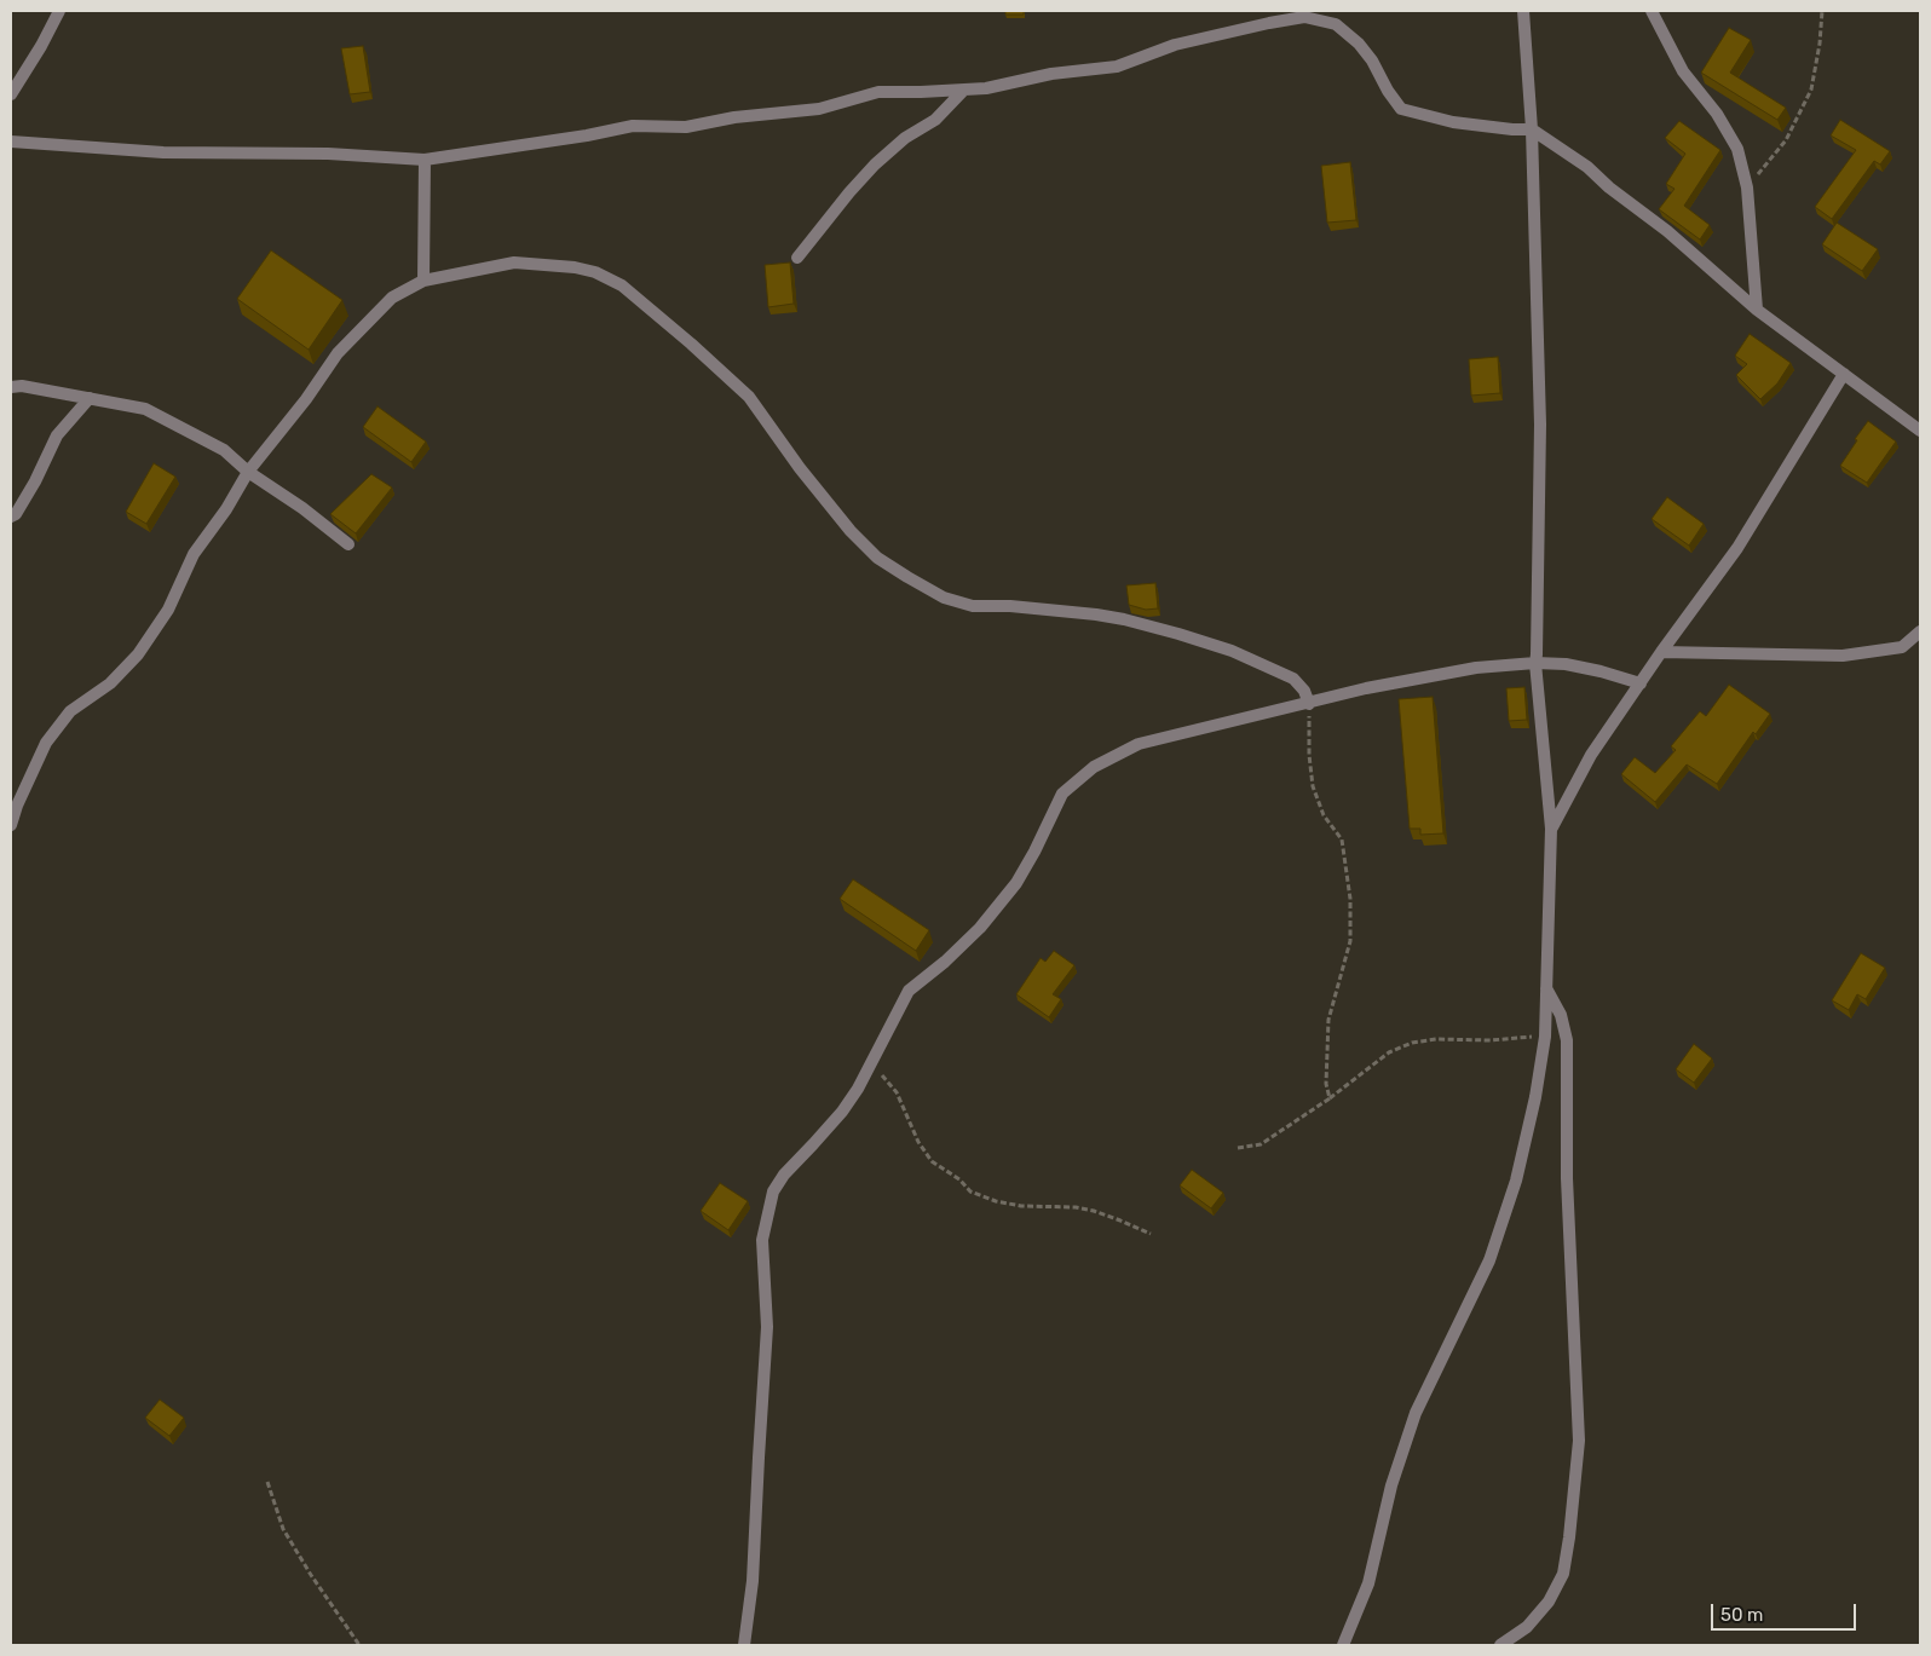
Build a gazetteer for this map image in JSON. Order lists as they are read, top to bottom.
{
  "scale_bar": "50 m"
}
